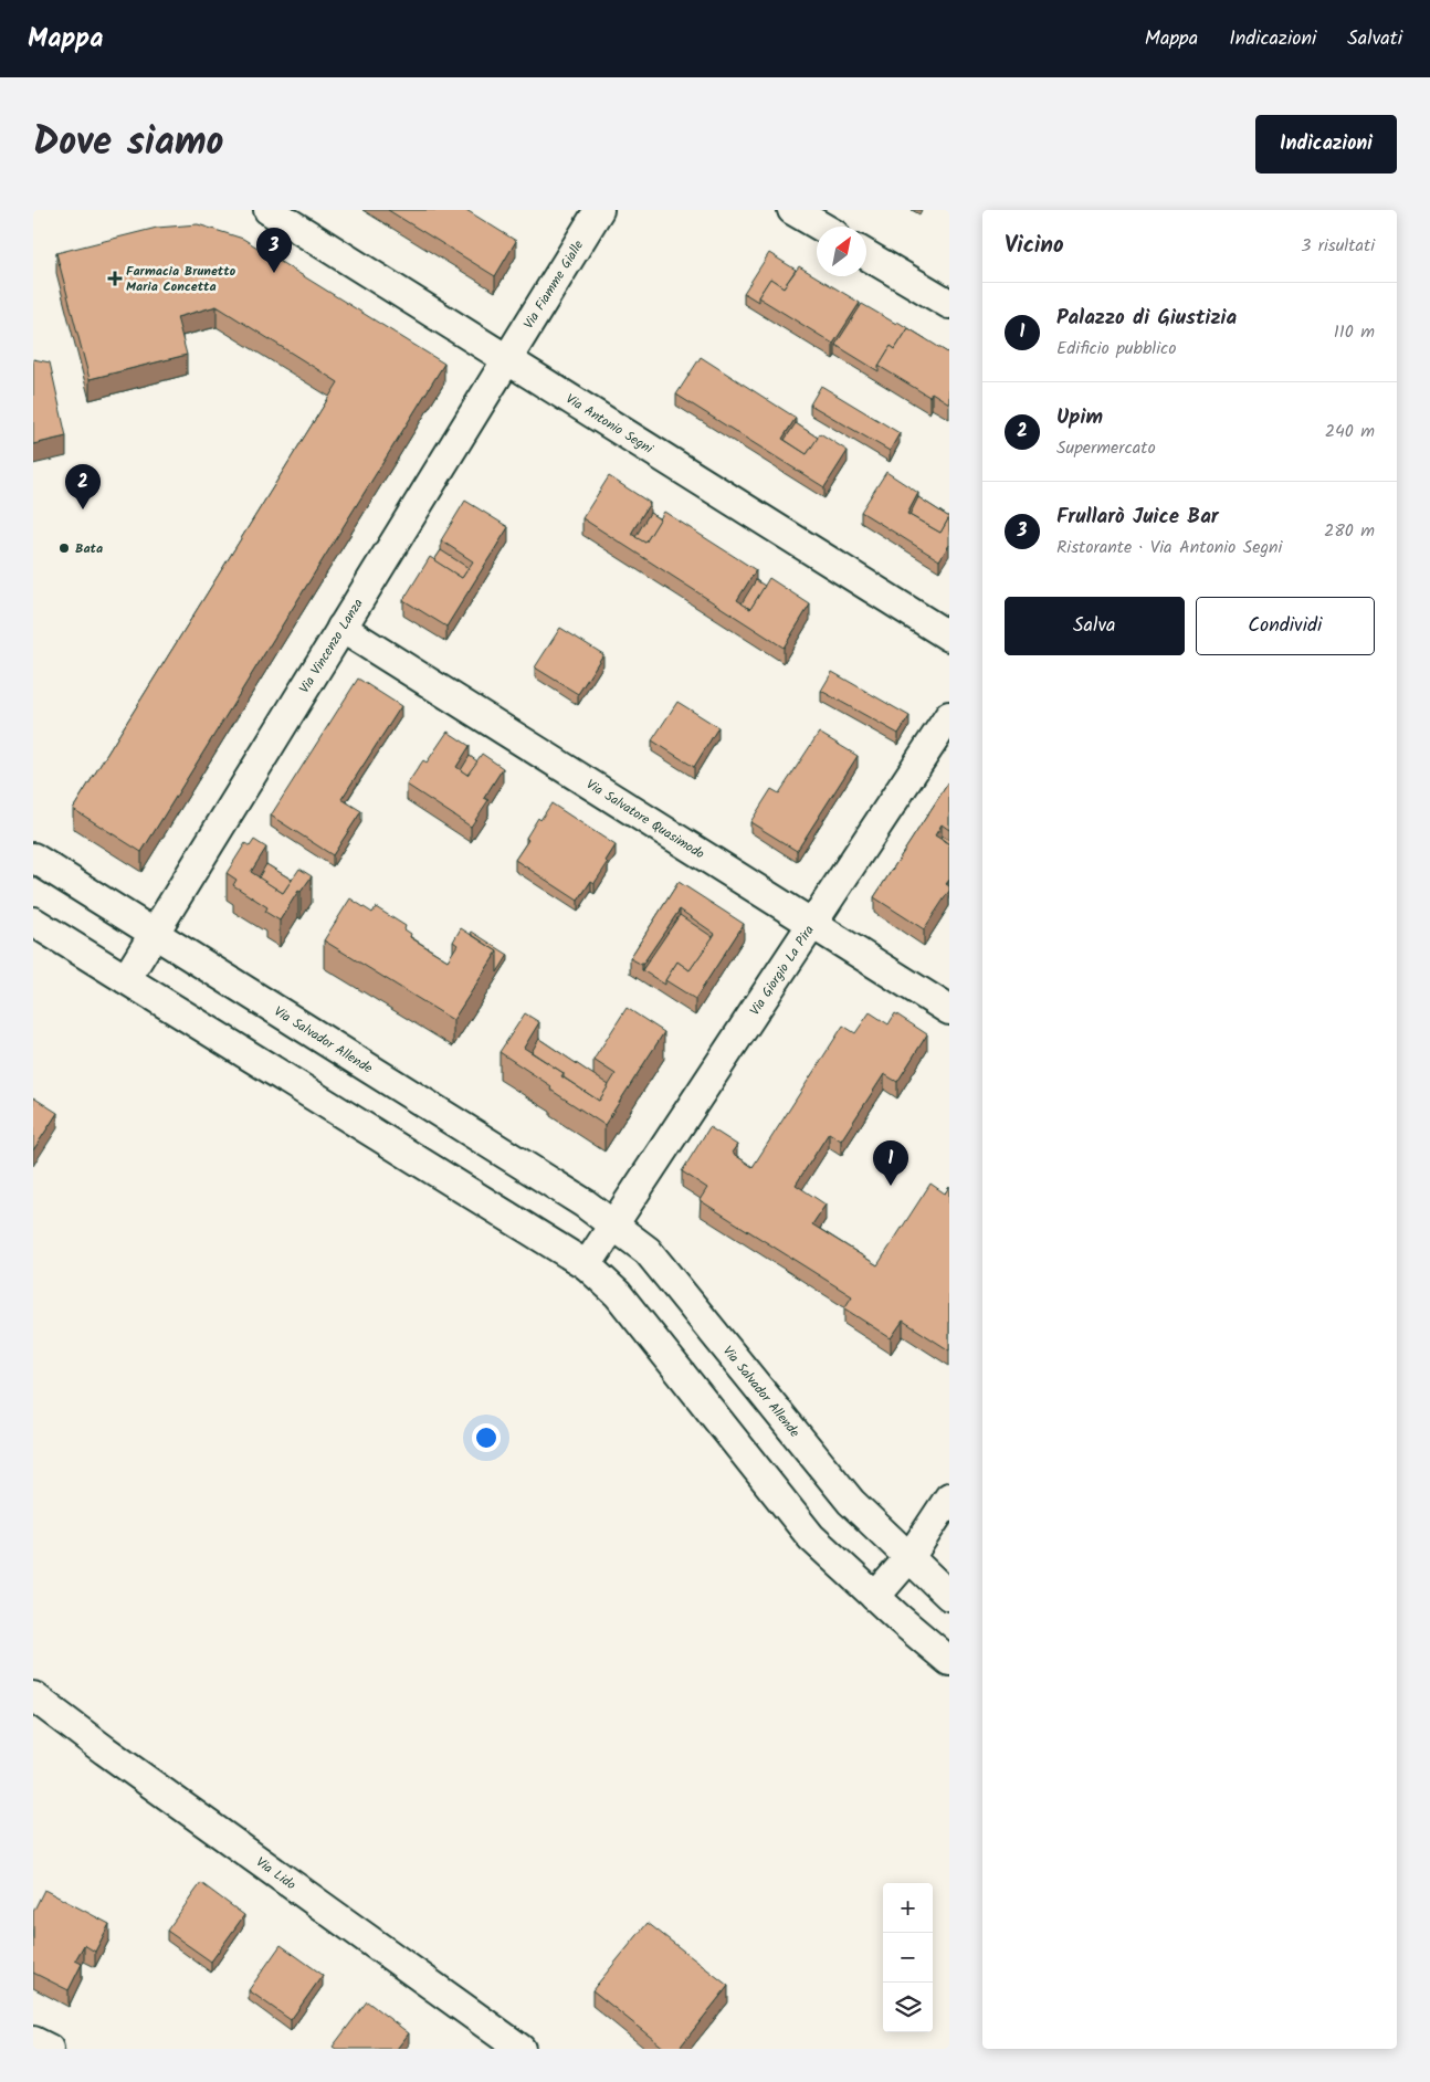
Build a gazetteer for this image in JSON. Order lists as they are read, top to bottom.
{
  "streets": {
    "street": [
      "Via Fiamme Gialle",
      "Via Antonio Segni",
      "Via Vincenzo Lanza",
      "Via Salvatore Quasimodo",
      "Via Giorgio La Pira",
      "Via Salvador Allende",
      "Via Lido"
    ]
  },
  "crossings": [
    ["Via Fiamme Gialle", "Via Antonio Segni"],
    ["Via Fiamme Gialle", "Via Vincenzo Lanza"],
    ["Via Antonio Segni", "Via Vincenzo Lanza"],
    ["Via Vincenzo Lanza", "Via Salvatore Quasimodo"],
    ["Via Vincenzo Lanza", "Via Salvador Allende"],
    ["Via Salvatore Quasimodo", "Via Giorgio La Pira"],
    ["Via Giorgio La Pira", "Via Salvador Allende"]
  ],
  "places": {
    "health": ["Farmacia Brunetto Maria Concetta"],
    "other": ["Bata"]
  },
  "north": "top right",
  "page": {
    "header": "Mappa",
    "nav": ["Mappa", "Indicazioni", "Salvati"],
    "title": "Dove siamo",
    "buttons": [
      "Indicazioni",
      ["Salva", "Condividi"]
    ],
    "heading": ["Vicino", "3 risultati"],
    "pins": ["3", "2", "1"],
    "list": [
      {
        "mark": "1",
        "name": "Palazzo di Giustizia",
        "note": "Edificio pubblico",
        "value": "110 m"
      },
      {
        "mark": "2",
        "name": "Upim",
        "note": "Supermercato",
        "value": "240 m"
      },
      {
        "mark": "3",
        "name": "Frullarò Juice Bar",
        "note": "Ristorante · Via Antonio Segni",
        "value": "280 m"
      }
    ],
    "map_buttons": ["+", "−"]
  }
}
